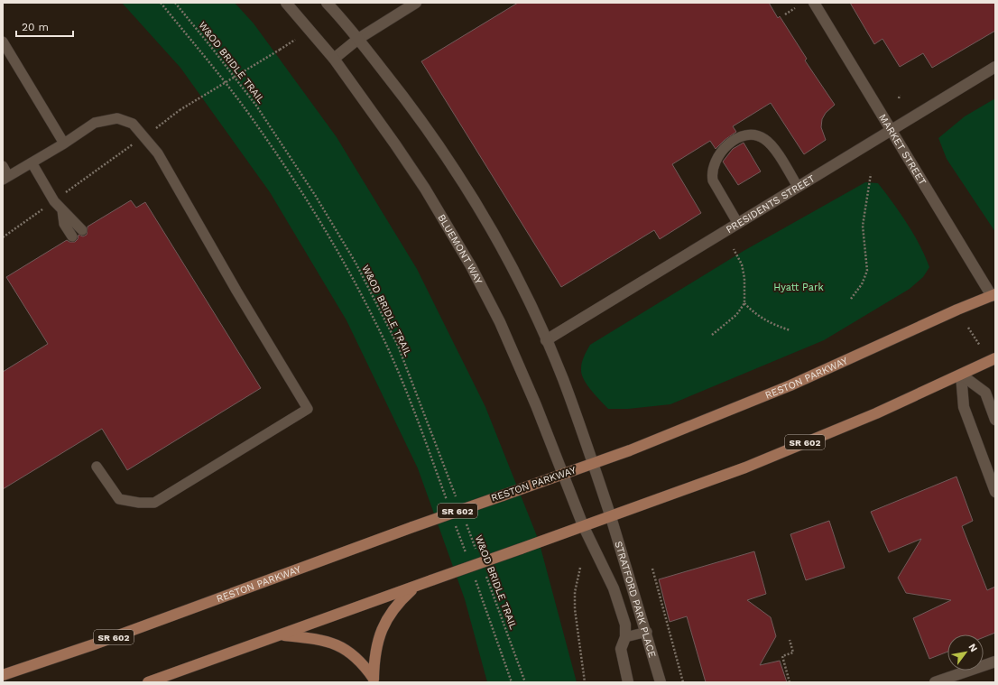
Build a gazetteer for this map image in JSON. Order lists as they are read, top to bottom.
{
  "streets": {
    "main road": ["RESTON PARKWAY", "SR 602"],
    "street": [
      "MARKET STREET",
      "PRESIDENTS STREET",
      "BLUEMONT WAY",
      "STRATFORD PARK PLACE"
    ],
    "path": ["W&OD BRIDLE TRAIL"]
  },
  "crossings": [
    ["MARKET STREET", "PRESIDENTS STREET"],
    ["MARKET STREET", "RESTON PARKWAY"],
    ["BLUEMONT WAY", "RESTON PARKWAY"],
    ["BLUEMONT WAY", "SR 602"],
    ["BLUEMONT WAY", "STRATFORD PARK PLACE"],
    ["SR 602", "STRATFORD PARK PLACE"]
  ],
  "parks": ["Hyatt Park"],
  "scale_bar": "20 m",
  "north": "top right"
}
